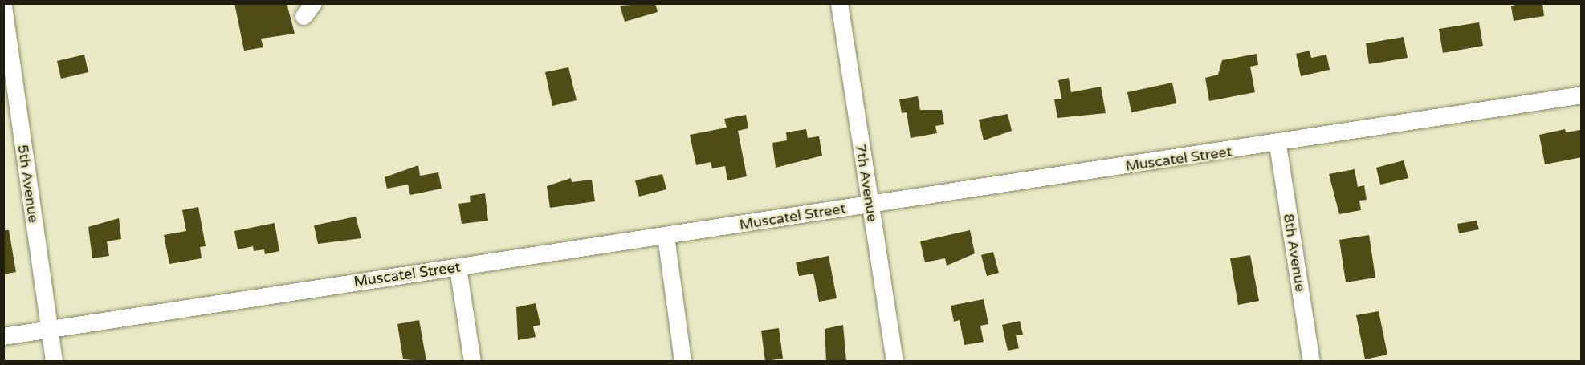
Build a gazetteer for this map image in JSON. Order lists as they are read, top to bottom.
{
  "streets": {
    "street": [
      "Muscatel Street",
      "7th Avenue",
      "5th Avenue",
      "8th Avenue"
    ]
  },
  "crossings": [
    ["Muscatel Street", "7th Avenue"],
    ["Muscatel Street", "5th Avenue"],
    ["Muscatel Street", "8th Avenue"]
  ]
}
